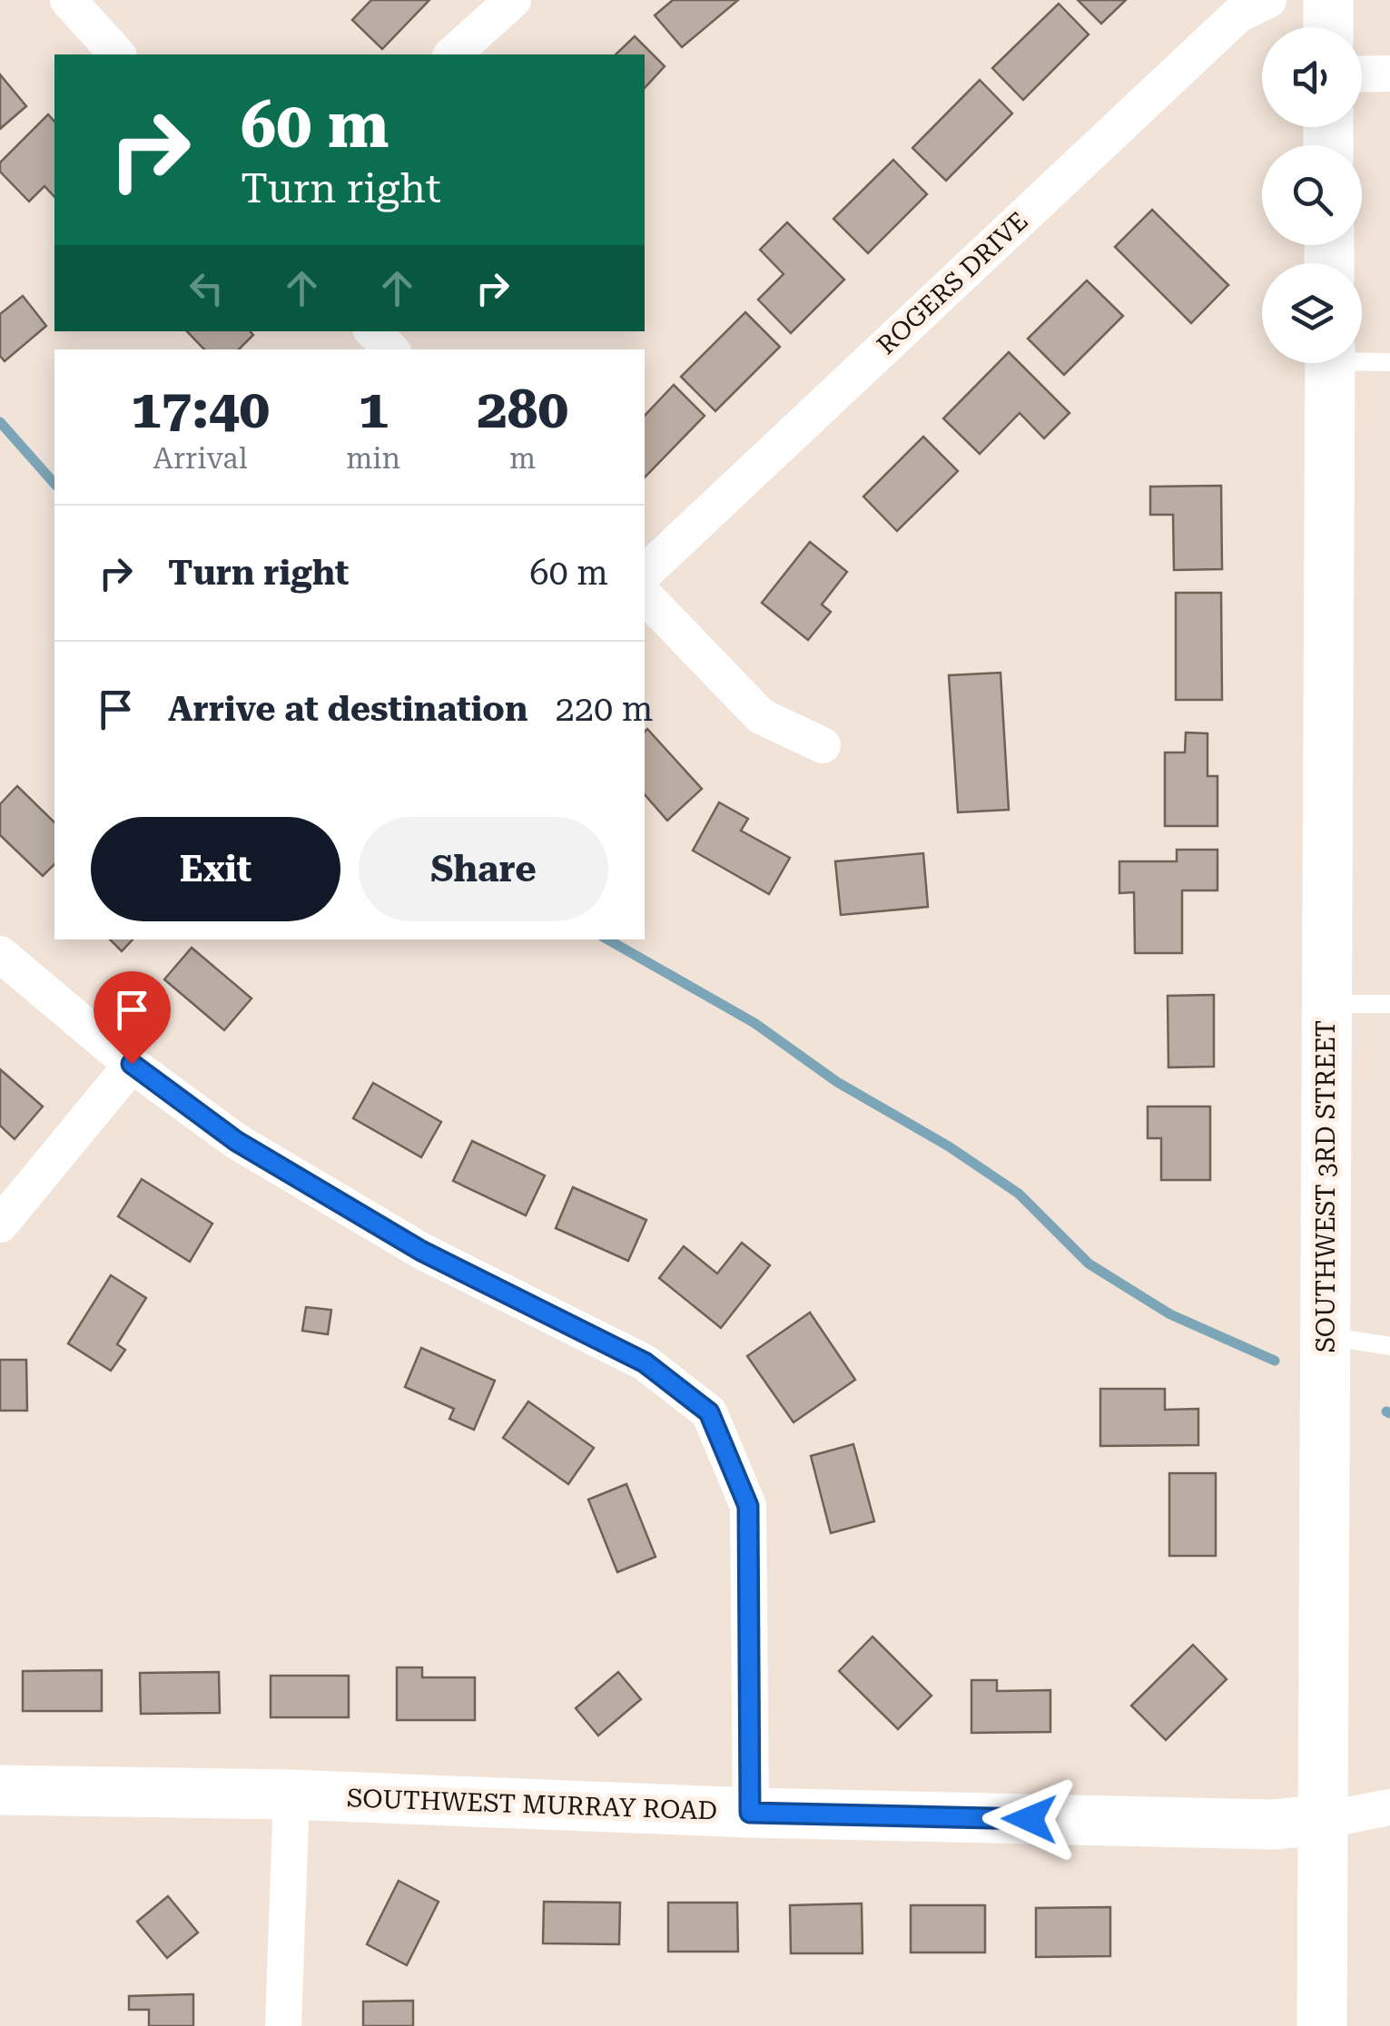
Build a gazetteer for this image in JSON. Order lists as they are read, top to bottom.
{
  "streets": {
    "main road": ["SOUTHWEST 3RD STREET", "SOUTHWEST MURRAY ROAD"],
    "street": ["ROGERS DRIVE"]
  },
  "crossings": [
    ["SOUTHWEST 3RD STREET", "SOUTHWEST MURRAY ROAD"]
  ],
  "page": {
    "turn": ["60 m", "Turn right"],
    "eta": [
      "17:40",
      "Arrival",
      "1",
      "min",
      "280",
      "m"
    ],
    "list": [
      {
        "name": "Turn right",
        "value": "60 m"
      },
      {
        "name": "Arrive at destination",
        "value": "220 m"
      }
    ],
    "buttons": ["Exit", "Share"]
  }
}
